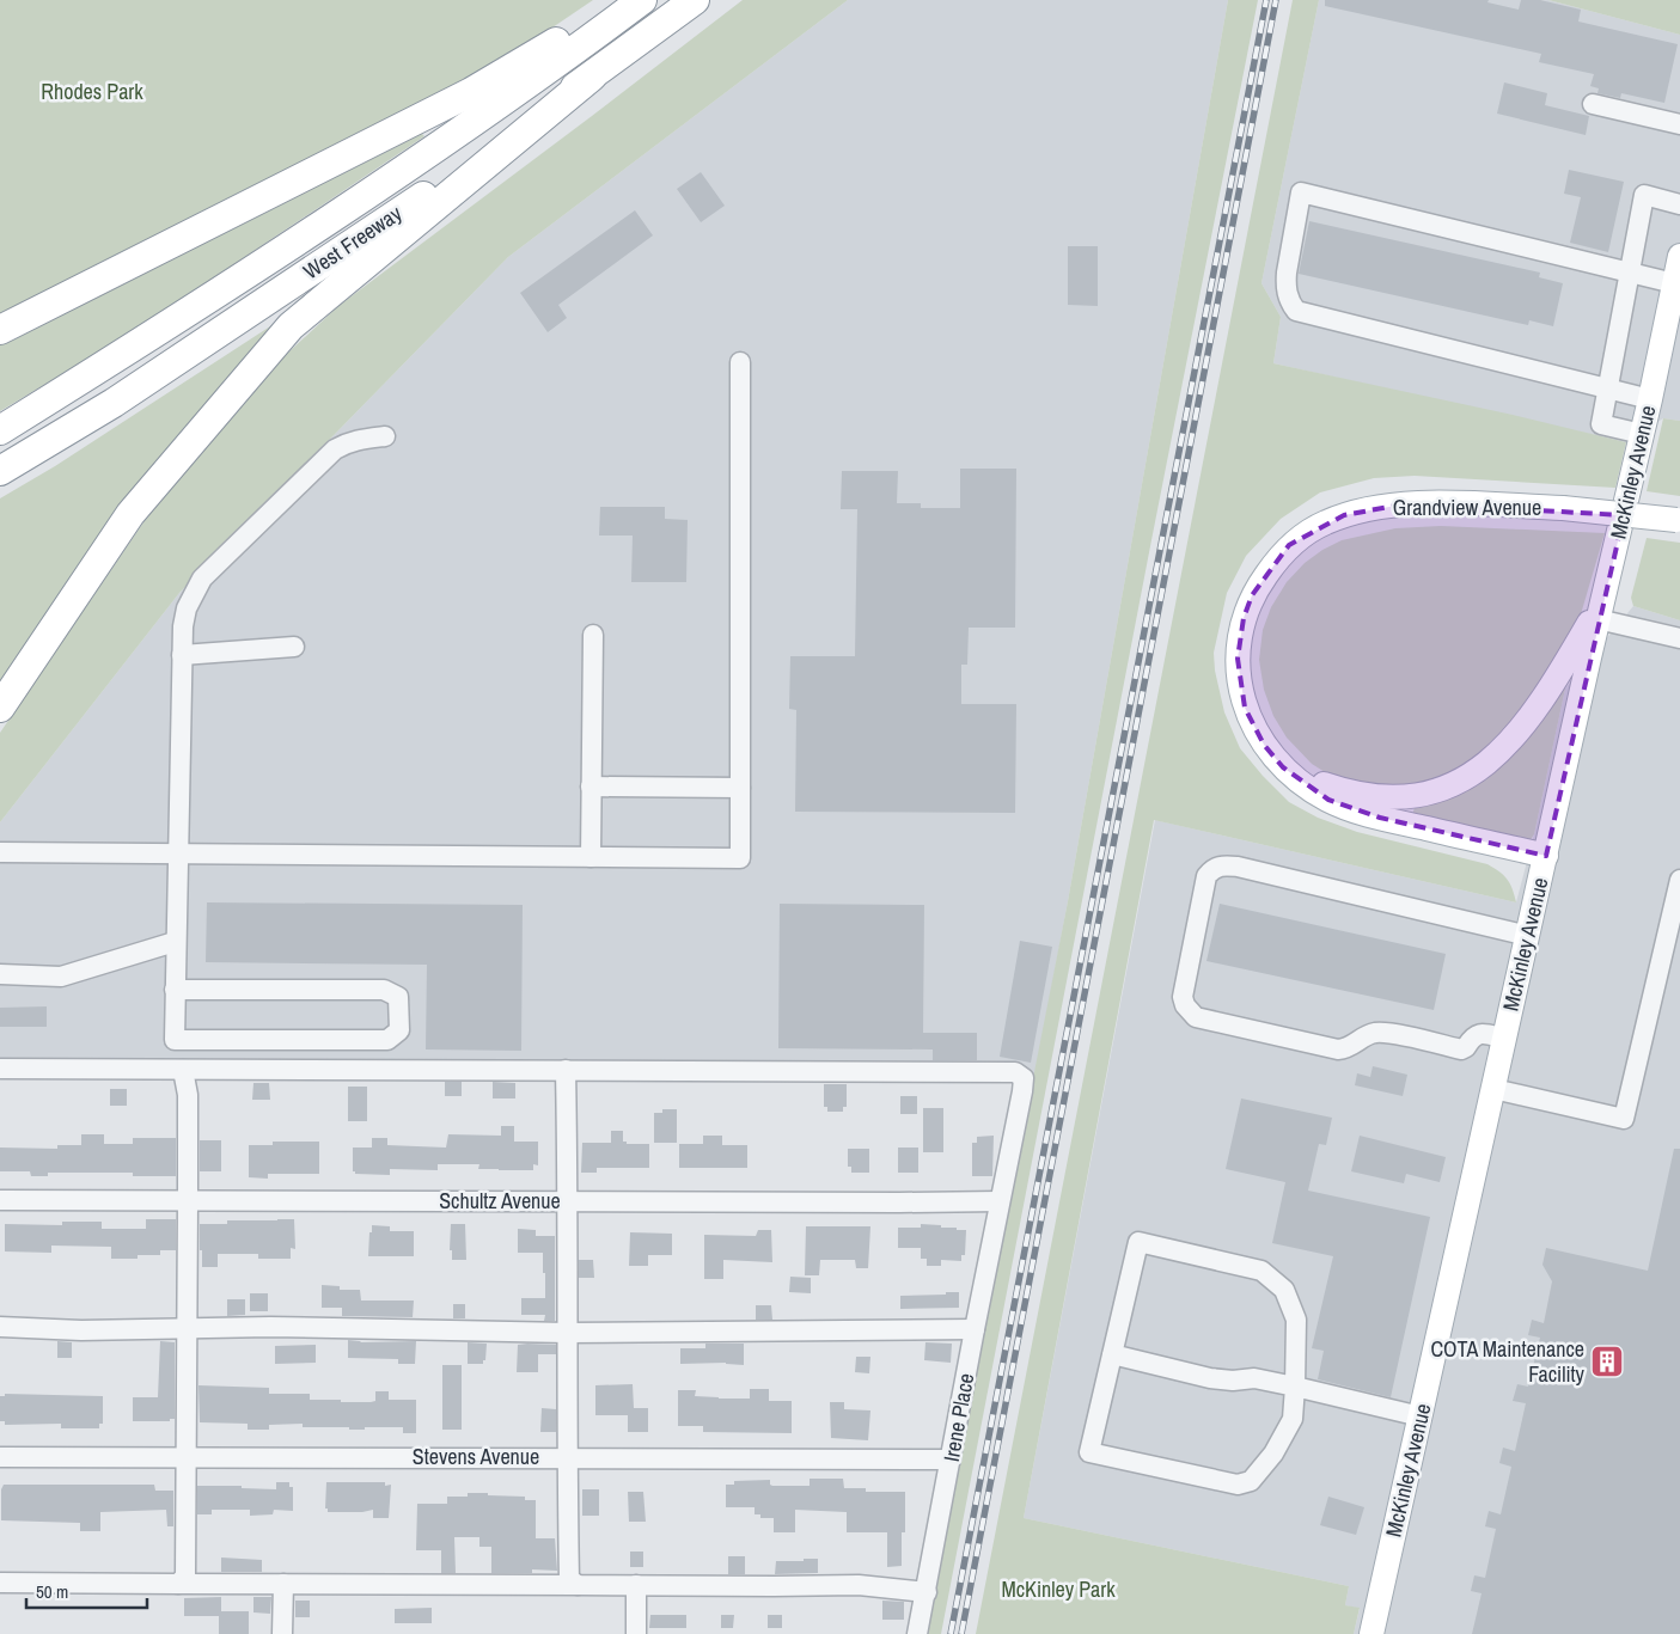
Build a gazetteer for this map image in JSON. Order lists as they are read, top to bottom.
{
  "streets": {
    "highway": ["West Freeway"],
    "main road": ["McKinley Avenue", "Grandview Avenue"],
    "street": ["Schultz Avenue", "Irene Place", "Stevens Avenue"]
  },
  "crossings": [
    ["McKinley Avenue", "Grandview Avenue"],
    ["Schultz Avenue", "Irene Place"],
    ["Irene Place", "Stevens Avenue"]
  ],
  "parks": ["Rhodes Park", "McKinley Park"],
  "places": {
    "building": ["COTA Maintenance Facility"]
  },
  "scale_bar": "50 m"
}
